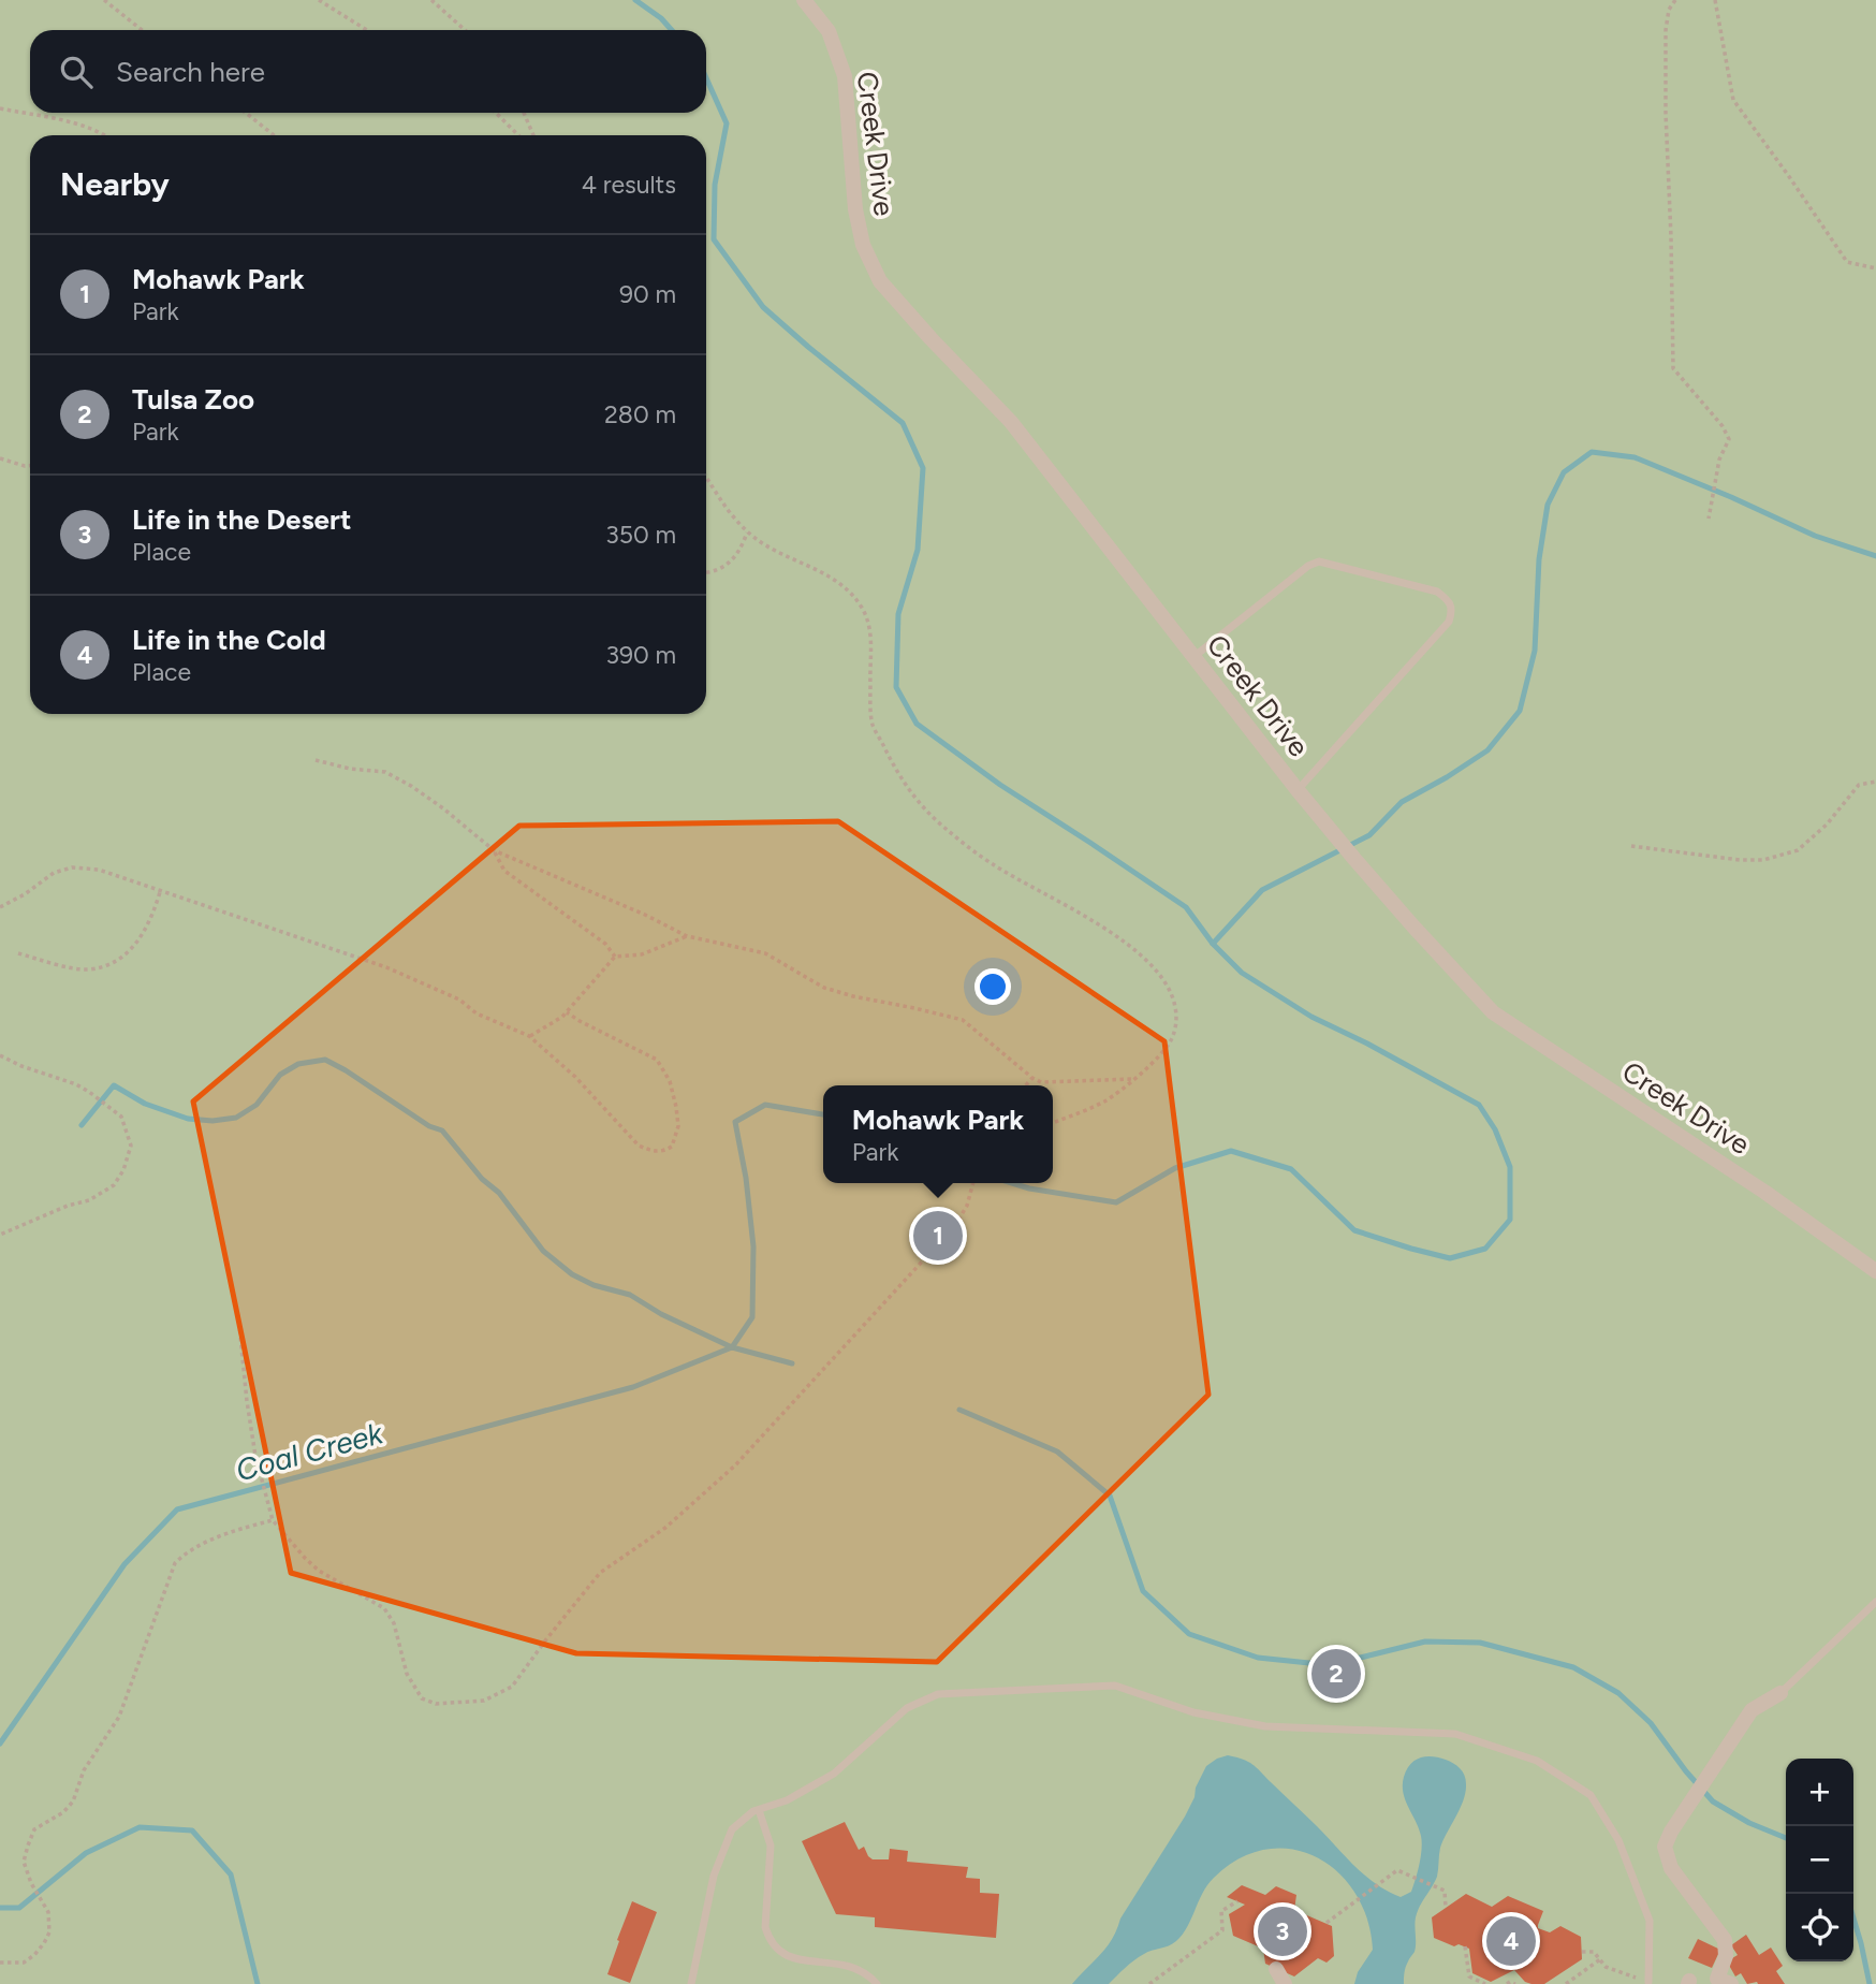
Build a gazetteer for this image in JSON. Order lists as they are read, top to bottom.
{
  "streets": {
    "street": ["Creek Drive"]
  },
  "water": ["Coal Creek"],
  "page": {
    "search": "Search here",
    "heading": ["Nearby", "4 results"],
    "list": [
      {
        "mark": "1",
        "name": "Mohawk Park",
        "note": "Park",
        "value": "90 m"
      },
      {
        "mark": "2",
        "name": "Tulsa Zoo",
        "note": "Park",
        "value": "280 m"
      },
      {
        "mark": "3",
        "name": "Life in the Desert",
        "note": "Place",
        "value": "350 m"
      },
      {
        "mark": "4",
        "name": "Life in the Cold",
        "note": "Place",
        "value": "390 m"
      }
    ],
    "popup": ["Mohawk Park", "Park"],
    "pins": [
      "1",
      "2",
      "3",
      "4"
    ],
    "map_buttons": ["+", "−"]
  }
}
